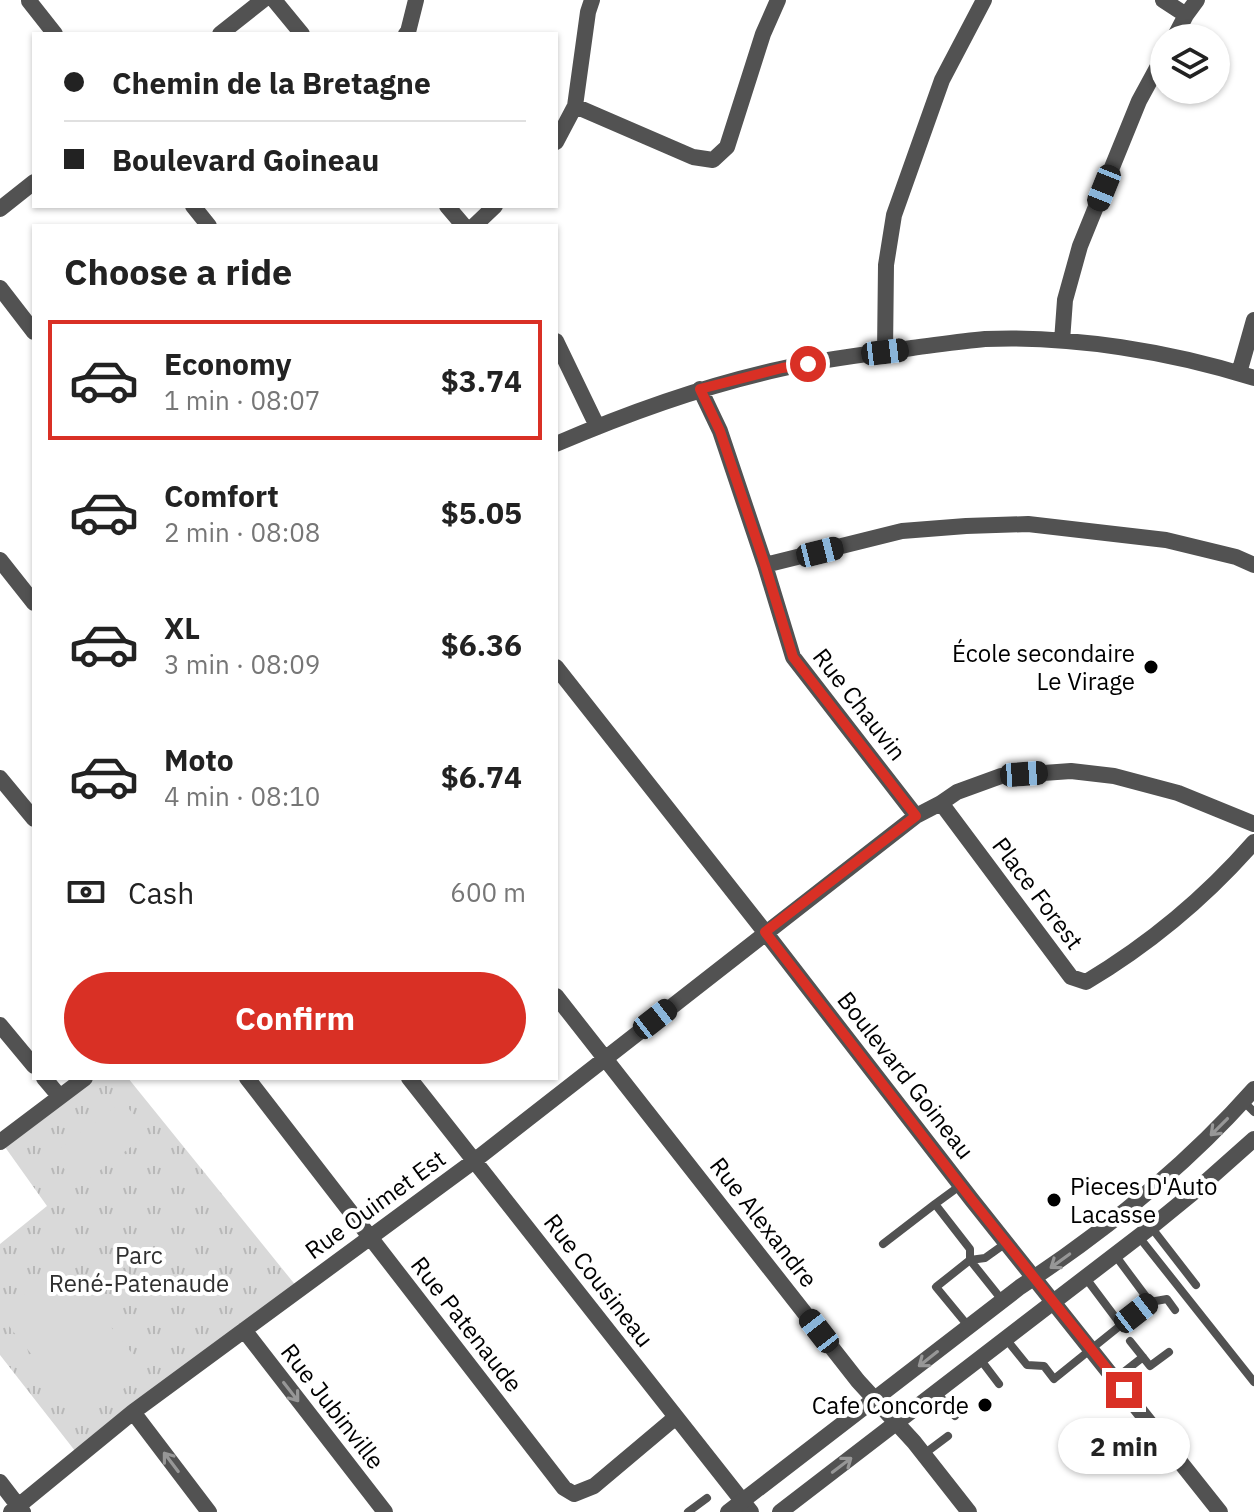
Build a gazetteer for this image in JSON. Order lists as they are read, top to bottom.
{
  "streets": {
    "street": [
      "Rue Chauvin",
      "Place Forest",
      "Boulevard Goineau",
      "Rue Ouimet Est",
      "Rue Alexandre",
      "Rue Cousineau",
      "Rue Patenaude",
      "Rue Jubinville"
    ]
  },
  "crossings": [
    ["Rue Chauvin", "Rue Ouimet Est"],
    ["Place Forest", "Rue Ouimet Est"],
    ["Boulevard Goineau", "Rue Ouimet Est"],
    ["Rue Ouimet Est", "Rue Alexandre"],
    ["Rue Ouimet Est", "Rue Cousineau"],
    ["Rue Ouimet Est", "Rue Patenaude"],
    ["Rue Ouimet Est", "Rue Jubinville"],
    ["Rue Cousineau", "Rue Patenaude"]
  ],
  "parks": ["Parc René-Patenaude"],
  "places": ["École secondaire Le Virage", "Pieces D'Auto Lacasse", "Cafe Concorde"],
  "page": {
    "banner": ["Chemin de la Bretagne", "Boulevard Goineau"],
    "heading": "Choose a ride",
    "list": [
      {
        "name": "Economy",
        "note": "1 min · 08:07",
        "value": "$3.74"
      },
      {
        "name": "Comfort",
        "note": "2 min · 08:08",
        "value": "$5.05"
      },
      {
        "name": "XL",
        "note": "3 min · 08:09",
        "value": "$6.36"
      },
      {
        "name": "Moto",
        "note": "4 min · 08:10",
        "value": "$6.74"
      }
    ],
    "pay": ["Cash", "600 m"],
    "buttons": "Confirm",
    "bubble": "2 min"
  }
}
